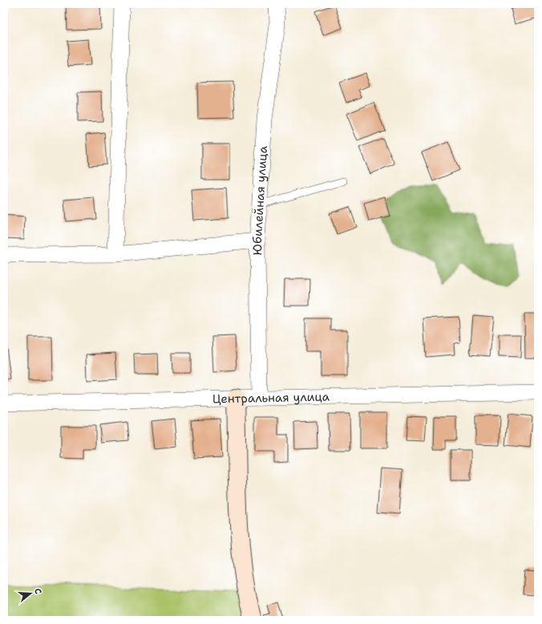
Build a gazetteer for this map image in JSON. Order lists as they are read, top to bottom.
{
  "streets": {
    "street": ["Юбилейная улица", "Центральная улица"]
  },
  "crossings": [
    ["Юбилейная улица", "Центральная улица"]
  ],
  "north": "right"
}
